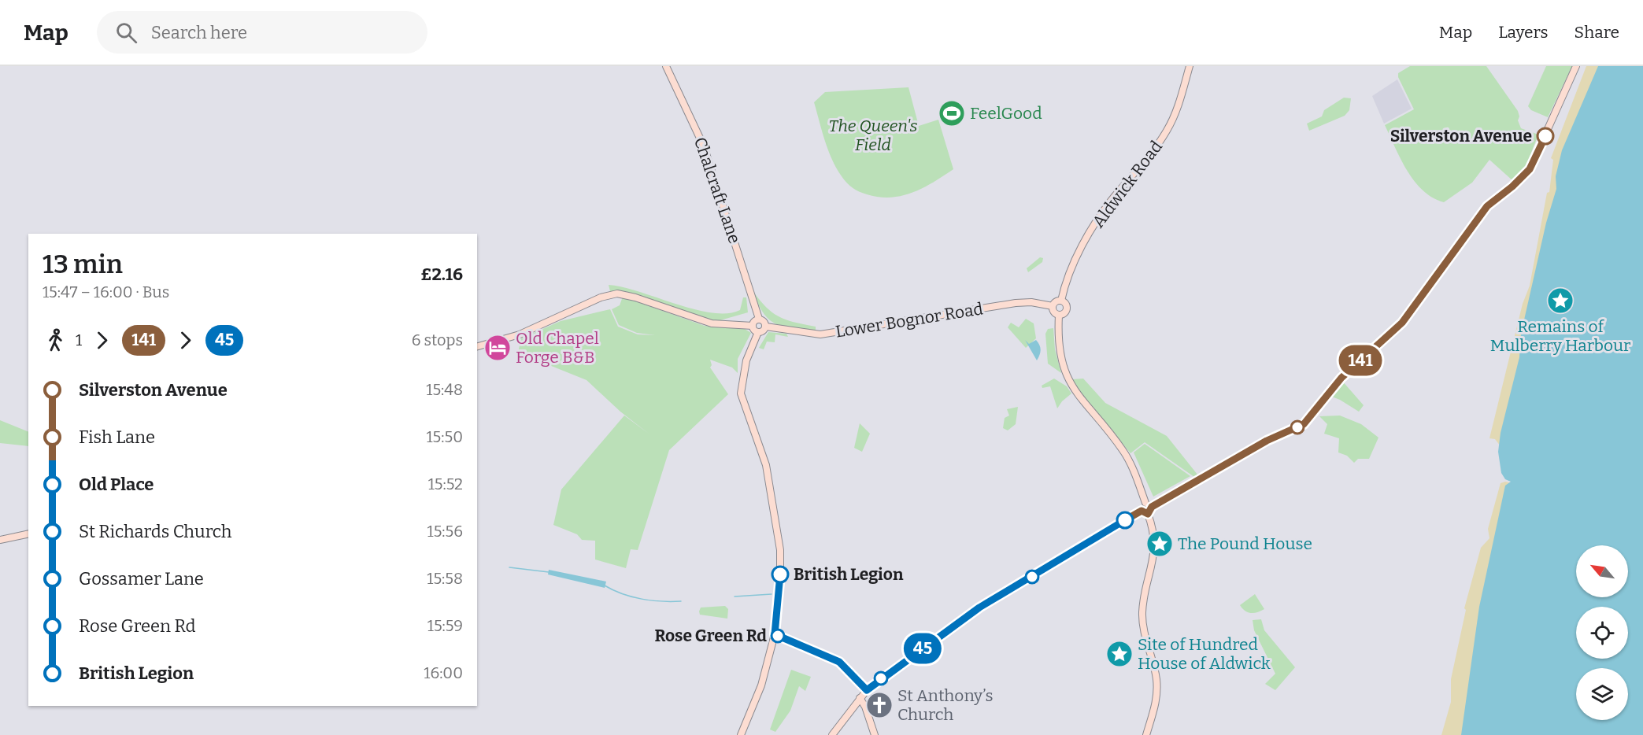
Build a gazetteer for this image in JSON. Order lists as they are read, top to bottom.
{
  "streets": {
    "street": ["Aldwick Road", "Chalcraft Lane", "Lower Bognor Road"]
  },
  "crossings": [
    ["Aldwick Road", "Lower Bognor Road"],
    ["Chalcraft Lane", "Lower Bognor Road"]
  ],
  "parks": ["The Queen's Field"],
  "places": {
    "sports": ["FeelGood"],
    "other": ["Silverston Avenue", "British Legion", "Rose Green Rd"],
    "place": ["Remains of Mulberry Harbour", "The Pound House", "Site of Hundred House of Aldwick"],
    "hotel": ["Old Chapel Forge B&B"],
    "church": ["St Anthony’s Church"]
  },
  "lines": ["bus line 141", "bus line 45"],
  "north": "top left",
  "page": {
    "header": "Map",
    "search": "Search here",
    "nav": ["Map", "Layers", "Share"],
    "on_map": ["141", "45"],
    "heading": ["13 min", "15:47 – 16:00 · Bus", "£2.16"],
    "legs": [
      "1",
      "141",
      "45",
      "6 stops"
    ],
    "list": [
      {
        "name": "Silverston Avenue",
        "value": "15:48"
      },
      {
        "name": "Fish Lane",
        "value": "15:50"
      },
      {
        "name": "Old Place",
        "value": "15:52"
      },
      {
        "name": "St Richards Church",
        "value": "15:56"
      },
      {
        "name": "Gossamer Lane",
        "value": "15:58"
      },
      {
        "name": "Rose Green Rd",
        "value": "15:59"
      },
      {
        "name": "British Legion",
        "value": "16:00"
      }
    ]
  }
}
